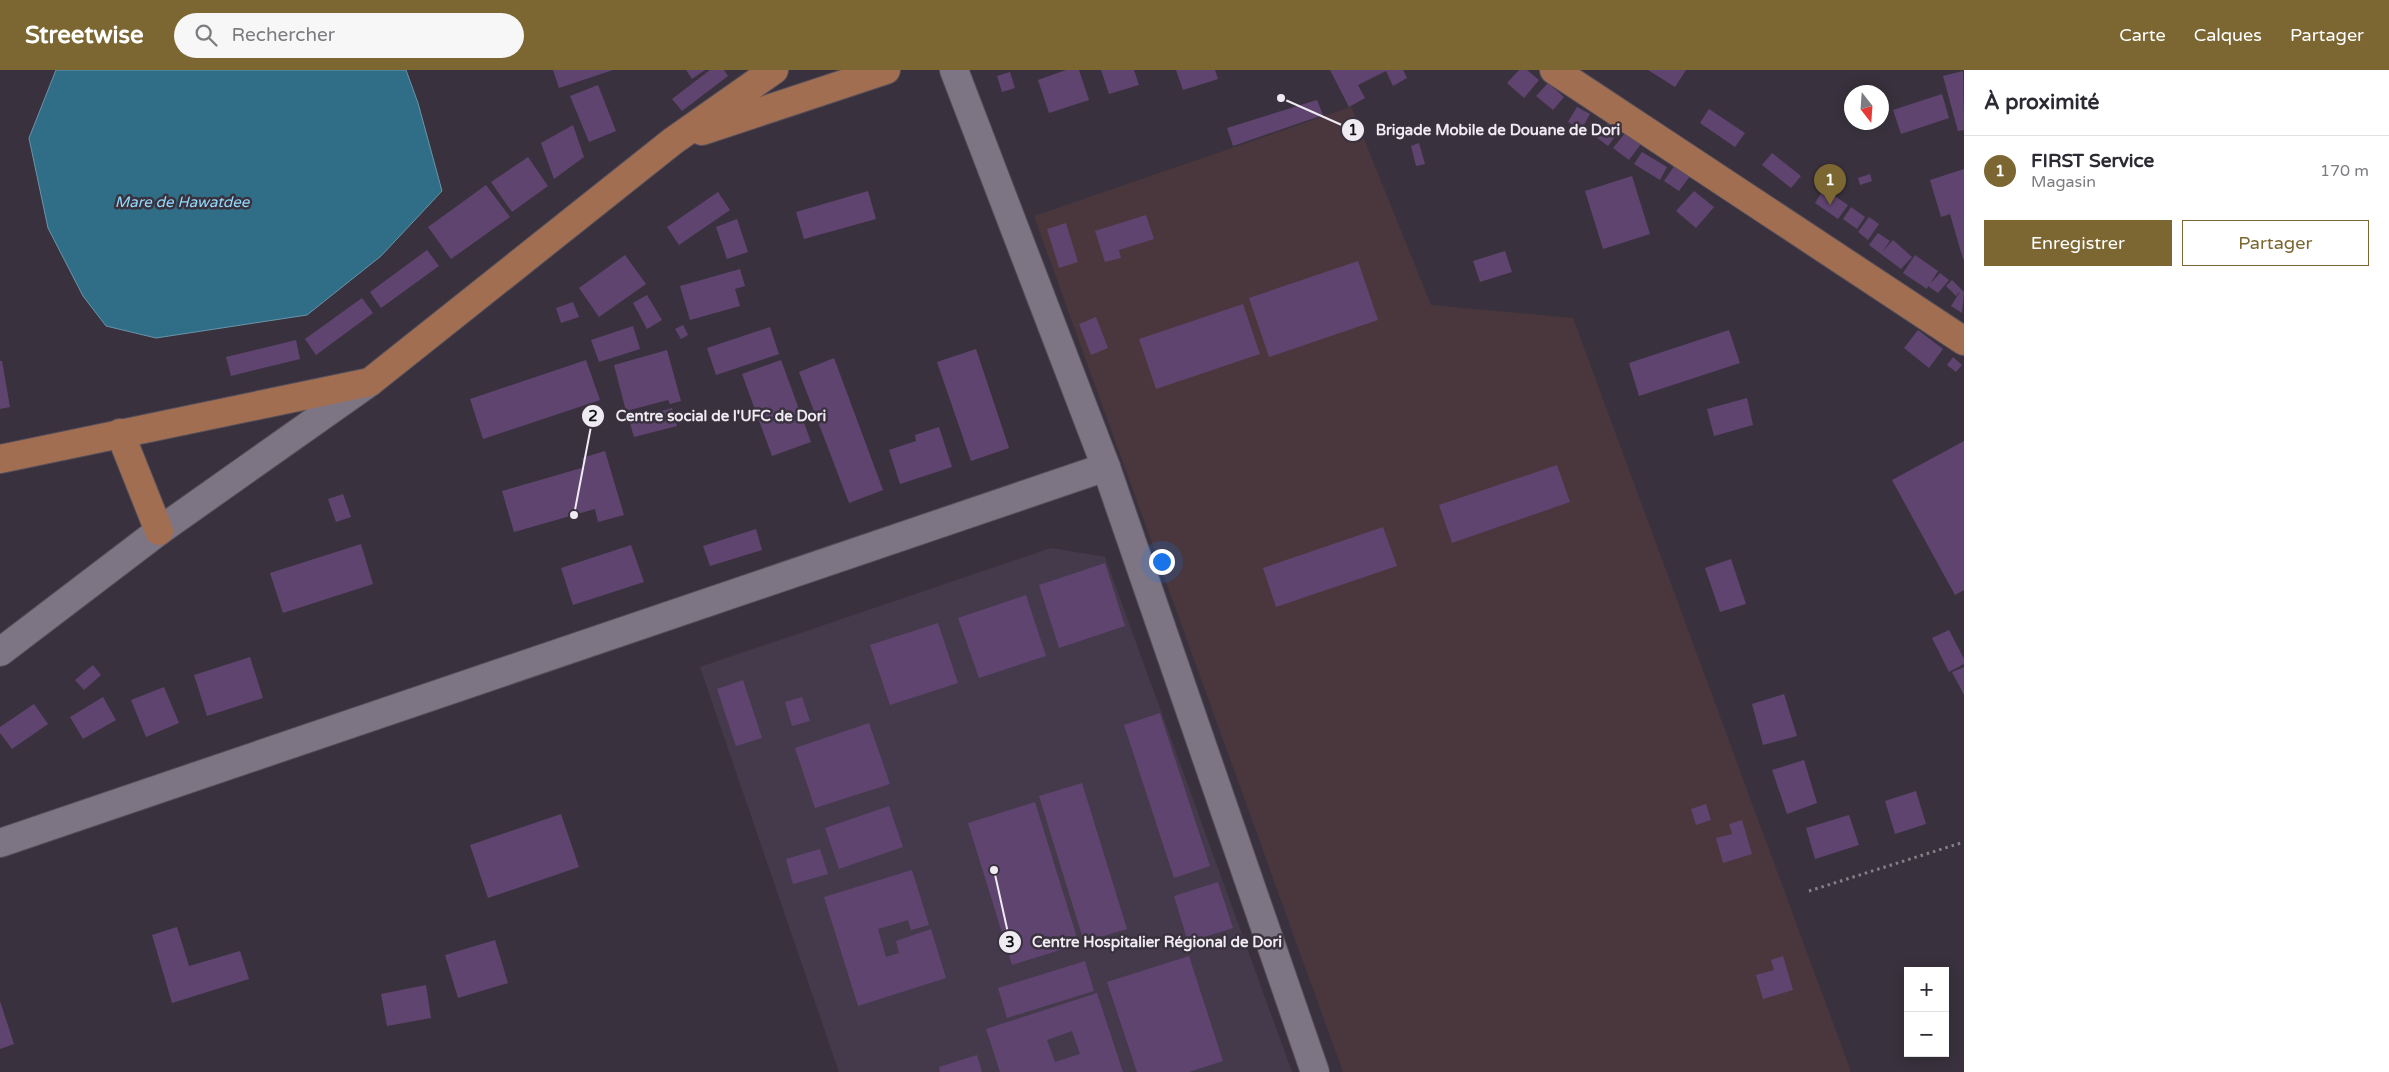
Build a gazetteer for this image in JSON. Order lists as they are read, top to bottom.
{
  "water": ["Mare de Hawatdee"],
  "places": ["Brigade Mobile de Douane de Dori", "Centre social de l'UFC de Dori", "Centre Hospitalier Régional de Dori"],
  "north": "bottom",
  "page": {
    "header": "Streetwise",
    "search": "Rechercher",
    "nav": ["Carte", "Calques", "Partager"],
    "heading": "À proximité",
    "list": [
      {
        "mark": "1",
        "name": "FIRST Service",
        "note": "Magasin",
        "value": "170 m"
      }
    ],
    "pins": "1",
    "buttons": ["Enregistrer", "Partager"],
    "map_buttons": ["+", "−"]
  }
}
